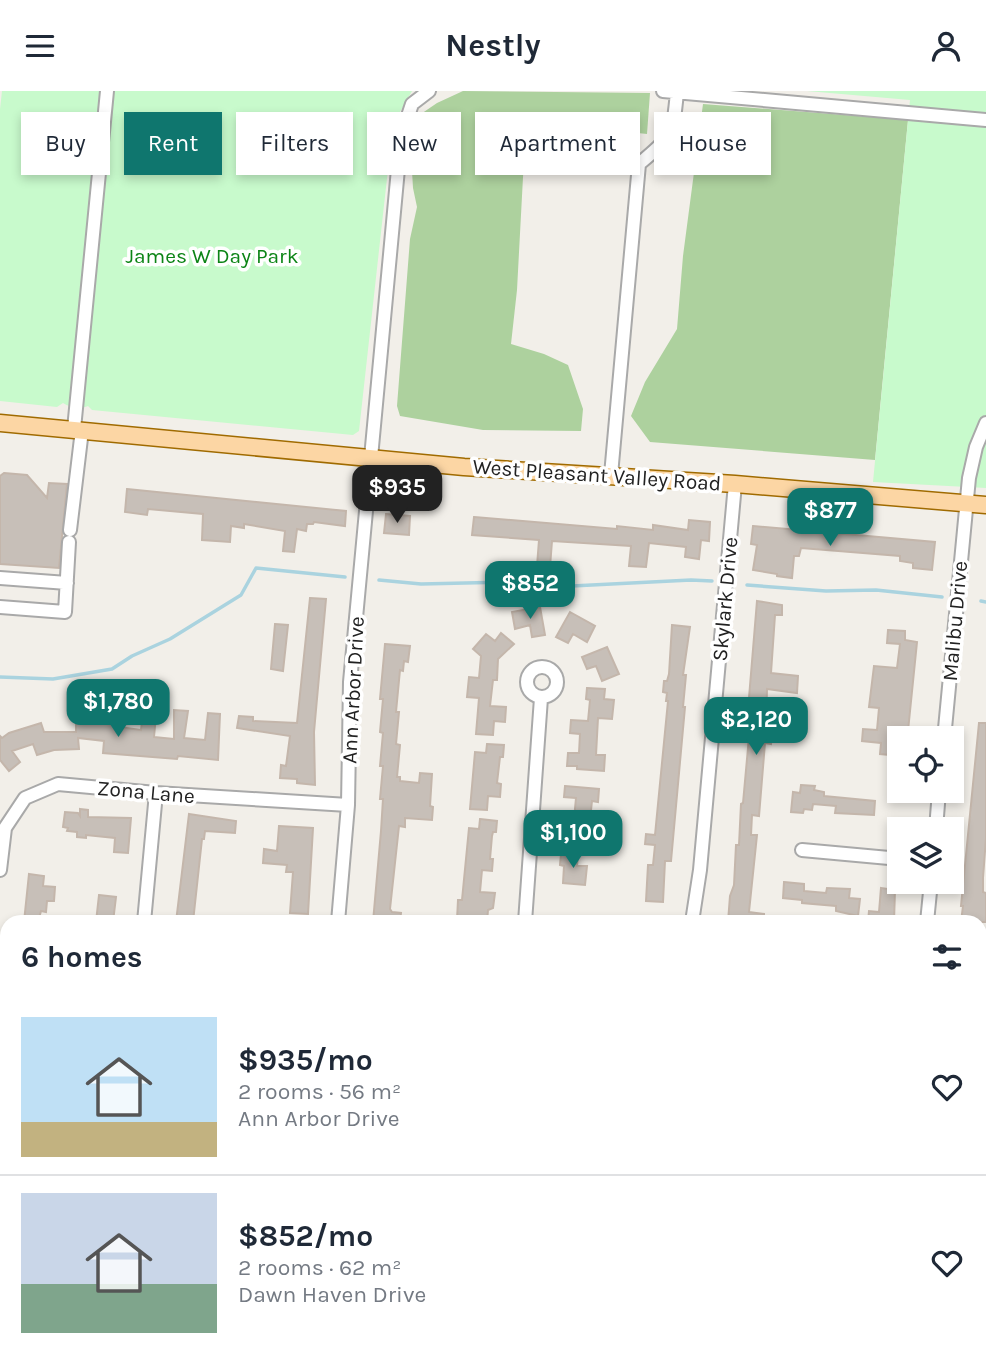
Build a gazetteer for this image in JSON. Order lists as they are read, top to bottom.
{
  "streets": {
    "main road": ["West Pleasant Valley Road"],
    "street": [
      "Skylark Drive",
      "Malibu Drive",
      "Ann Arbor Drive",
      "Zona Lane"
    ]
  },
  "crossings": [
    ["West Pleasant Valley Road", "Skylark Drive"],
    ["West Pleasant Valley Road", "Malibu Drive"],
    ["West Pleasant Valley Road", "Ann Arbor Drive"],
    ["Ann Arbor Drive", "Zona Lane"]
  ],
  "parks": ["James W Day Park"],
  "page": {
    "header": "Nestly",
    "chip": [
      "Buy",
      "Rent",
      "Filters",
      "New",
      "Apartment",
      "House"
    ],
    "price": [
      "$935",
      "$877",
      "$852",
      "$1,780",
      "$2,120",
      "$1,100"
    ],
    "heading": "6 homes",
    "list": [
      {
        "name": "$935/mo",
        "note": "2 rooms · 56 m² · Ann Arbor Drive"
      },
      {
        "name": "$852/mo",
        "note": "2 rooms · 62 m² · Dawn Haven Drive"
      }
    ]
  }
}
